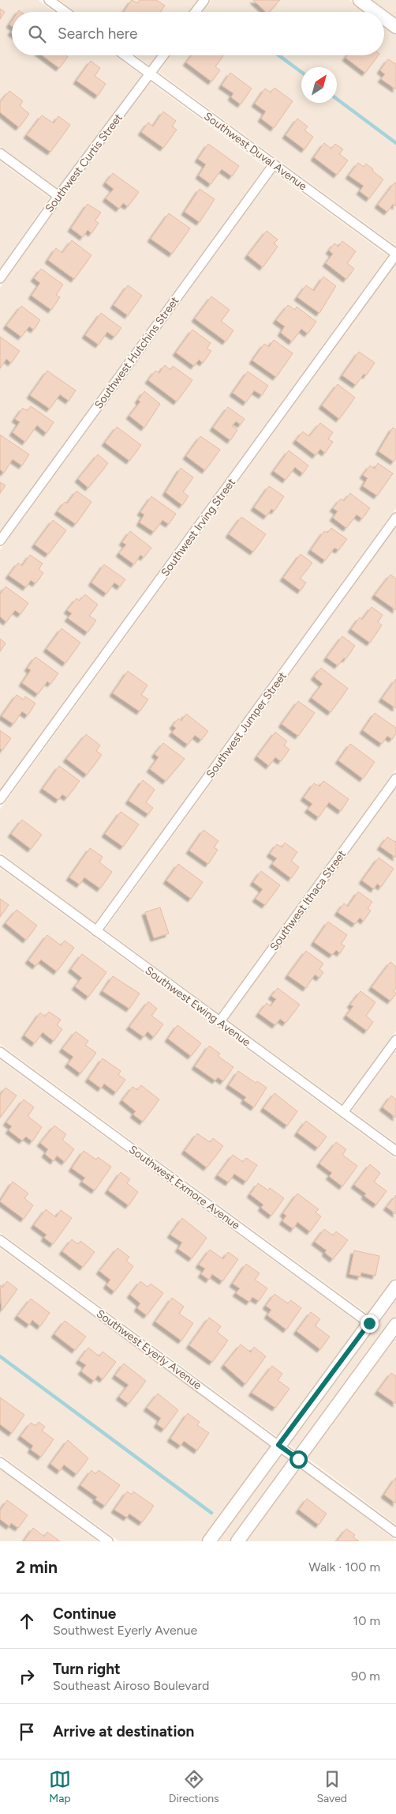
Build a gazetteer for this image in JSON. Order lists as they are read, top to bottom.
{
  "streets": {
    "street": [
      "Southwest Duval Avenue",
      "Southwest Curtis Street",
      "Southwest Hutchins Street",
      "Southwest Irving Street",
      "Southwest Jumper Street",
      "Southwest Ithaca Street",
      "Southwest Ewing Avenue",
      "Southwest Exmore Avenue",
      "Southwest Eyerly Avenue"
    ]
  },
  "crossings": [
    ["Southwest Duval Avenue", "Southwest Curtis Street"],
    ["Southwest Duval Avenue", "Southwest Hutchins Street"],
    ["Southwest Duval Avenue", "Southwest Irving Street"],
    ["Southwest Jumper Street", "Southwest Ewing Avenue"],
    ["Southwest Ithaca Street", "Southwest Ewing Avenue"]
  ],
  "north": "top right",
  "page": {
    "search": "Search here",
    "heading": ["2 min", "Walk · 100 m"],
    "list": [
      ["Continue", "Southwest Eyerly Avenue", "10 m"],
      ["Turn right", "Southeast Airoso Boulevard", "90 m"],
      "Arrive at destination"
    ],
    "nav": ["Map", "Directions", "Saved"]
  }
}
